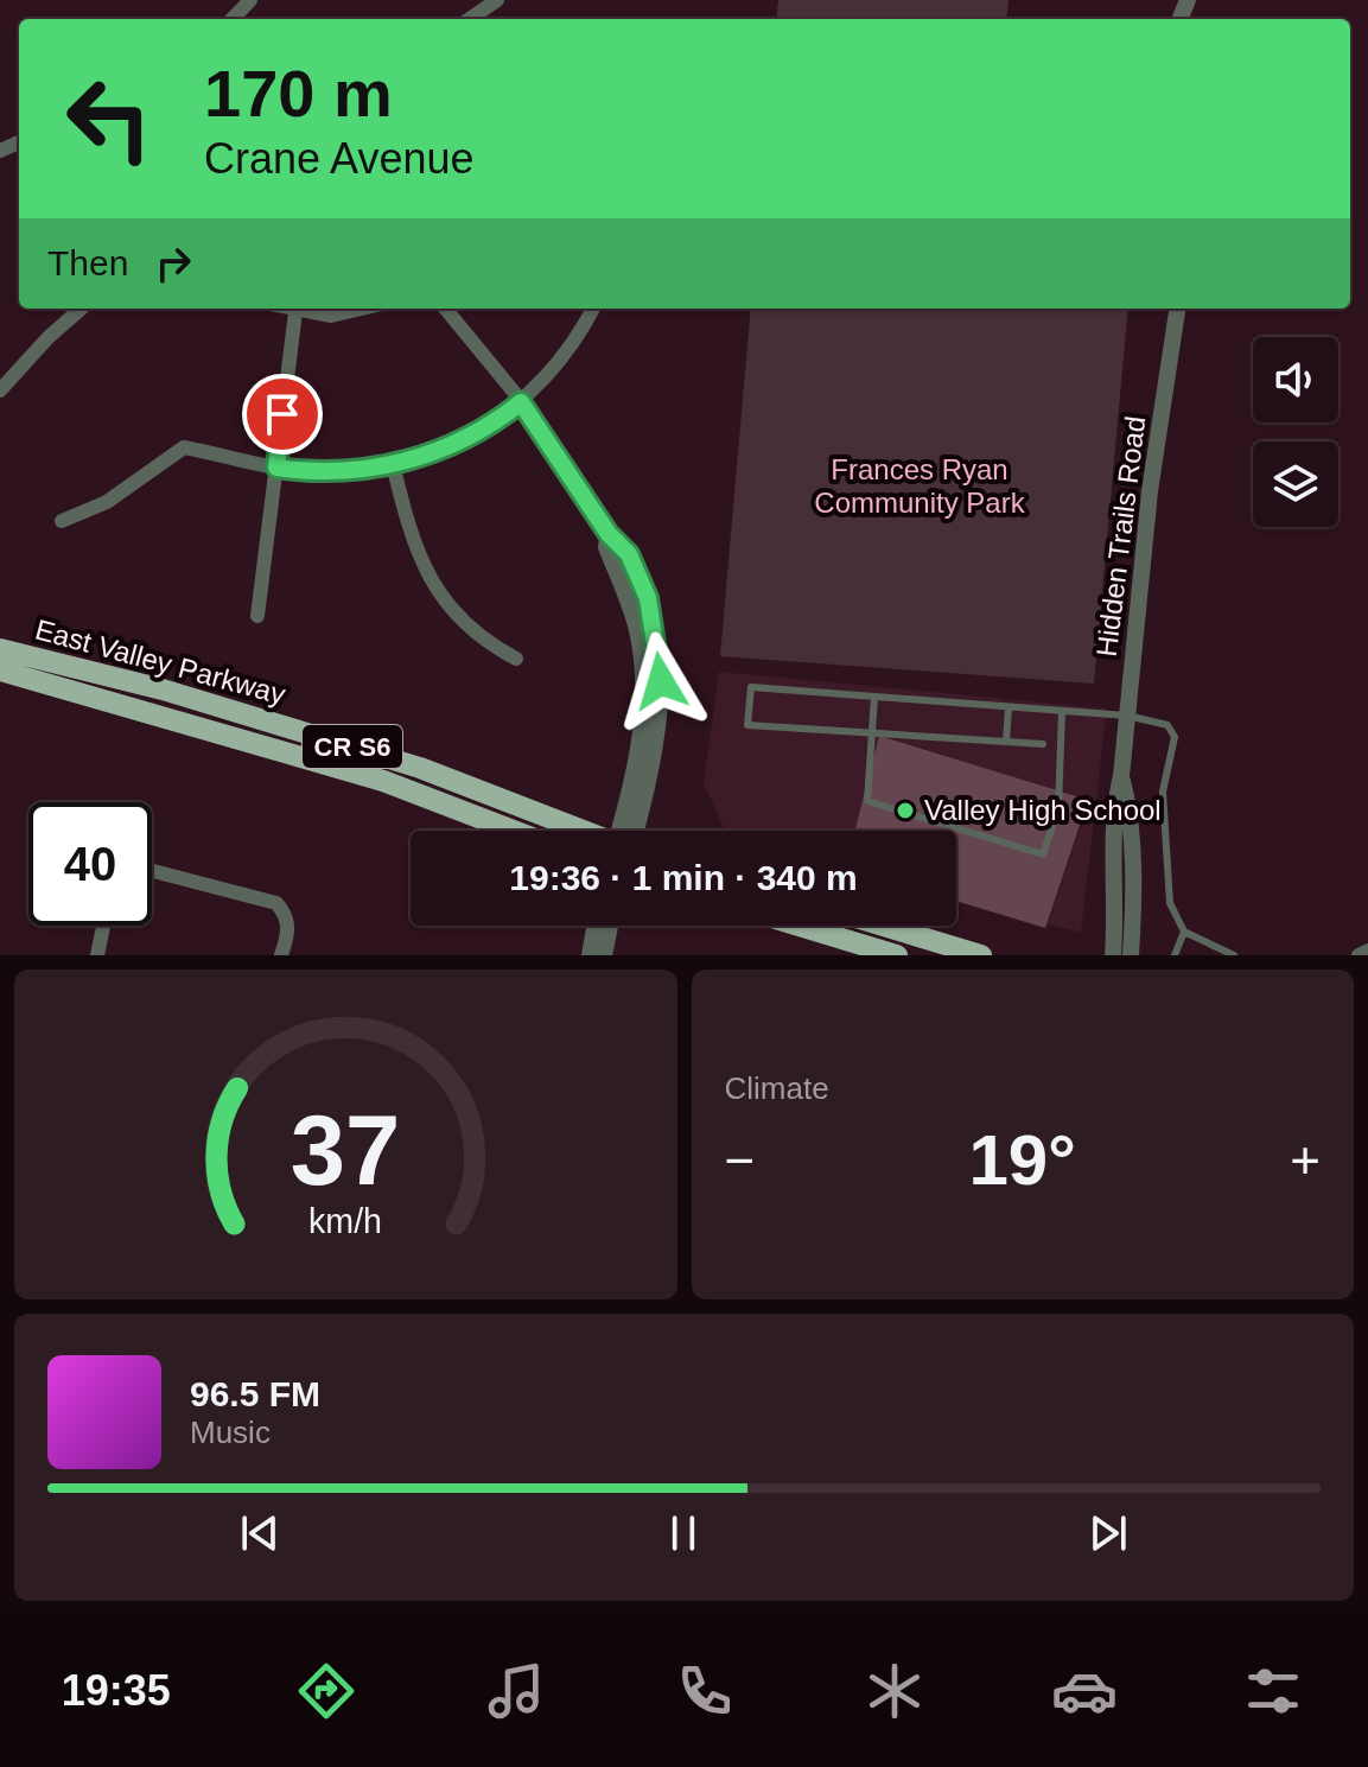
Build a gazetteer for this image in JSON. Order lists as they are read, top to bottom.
{
  "streets": {
    "main road": ["East Valley Parkway", "CR S6"],
    "street": ["Hidden Trails Road"]
  },
  "parks": ["Frances Ryan Community Park"],
  "places": ["Valley High School"],
  "page": {
    "turn": ["170 m", "Crane Avenue"],
    "then": "Then",
    "limit": "40",
    "trip": "19:36 · 1 min · 340 m",
    "tile": "Climate",
    "heat": ["−", "19°", "+"],
    "song": ["96.5 FM", "Music"],
    "tabs": "19:35",
    "gauge": ["37", "km/h"]
  }
}
